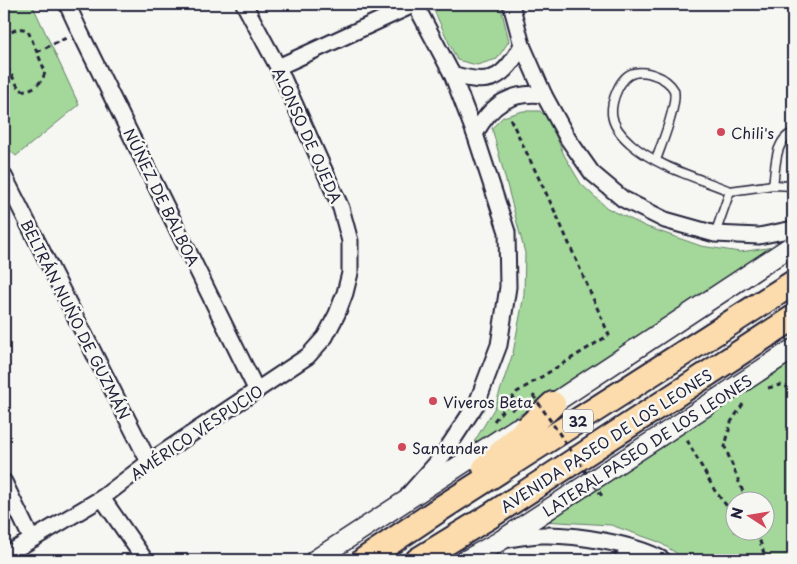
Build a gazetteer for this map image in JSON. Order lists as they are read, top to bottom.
{
  "streets": {
    "main road": ["32", "AVENIDA PASEO DE LOS LEONES"],
    "street": [
      "ALONSO DE OJEDA",
      "NÚÑEZ DE BALBOA",
      "BELTRÁN NUÑO DE GUZMÁN",
      "AMÉRICO VESPUCIO",
      "LATERAL PASEO DE LOS LEONES"
    ]
  },
  "crossings": [
    ["ALONSO DE OJEDA", "AMÉRICO VESPUCIO"],
    ["NÚÑEZ DE BALBOA", "AMÉRICO VESPUCIO"],
    ["BELTRÁN NUÑO DE GUZMÁN", "AMÉRICO VESPUCIO"]
  ],
  "places": ["Chili's", "Viveros Beta", "Santander"],
  "north": "left"
}
